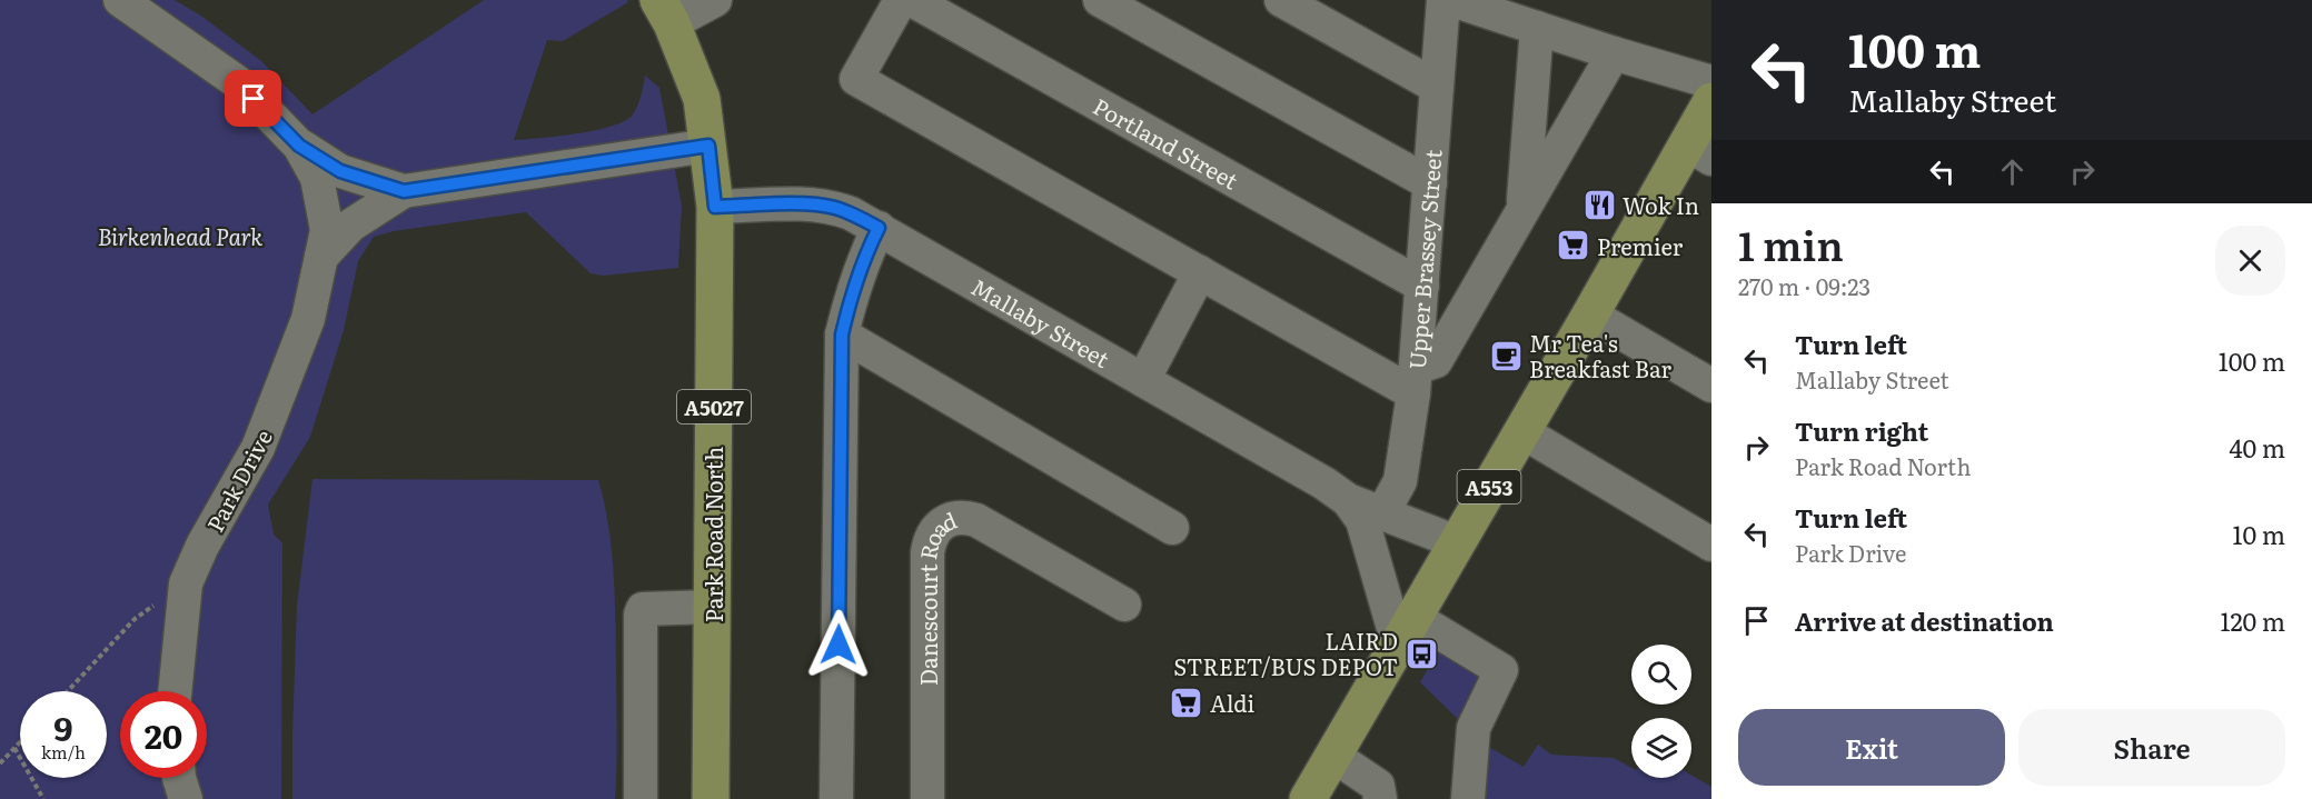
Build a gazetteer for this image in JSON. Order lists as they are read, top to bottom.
{
  "streets": {
    "main road": ["A5027", "A553", "Park Road North"],
    "street": [
      "Portland Street",
      "Upper Brassey Street",
      "Mallaby Street",
      "Park Drive",
      "Danescourt Road"
    ]
  },
  "crossings": [
    ["Portland Street", "Upper Brassey Street"],
    ["Upper Brassey Street", "Mallaby Street"],
    ["Mallaby Street", "A553"],
    ["Mallaby Street", "Park Road North"],
    ["Park Drive", "Park Road North"]
  ],
  "parks": ["Birkenhead Park"],
  "places": {
    "restaurant": ["Wok In"],
    "supermarket": ["Premier", "Aldi"],
    "cafe": ["Mr Tea's Breakfast Bar"],
    "bus stop": ["LAIRD STREET/BUS DEPOT"]
  },
  "page": {
    "turn": ["100 m", "Mallaby Street"],
    "heading": ["1 min", "270 m · 09:23"],
    "list": [
      {
        "name": "Turn left",
        "note": "Mallaby Street",
        "value": "100 m"
      },
      {
        "name": "Turn right",
        "note": "Park Road North",
        "value": "40 m"
      },
      {
        "name": "Turn left",
        "note": "Park Drive",
        "value": "10 m"
      },
      {
        "name": "Arrive at destination",
        "value": "120 m"
      }
    ],
    "speed": "9 km/h",
    "limit": "20",
    "buttons": ["Exit", "Share"]
  }
}
